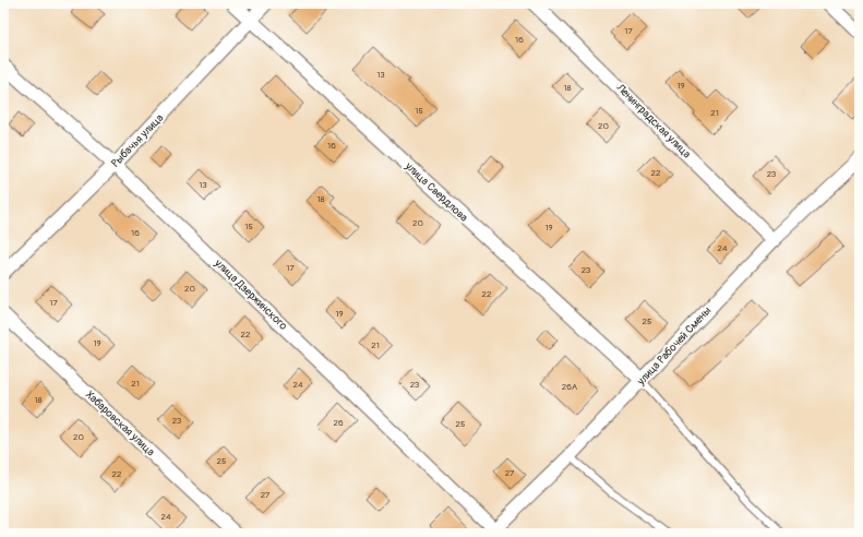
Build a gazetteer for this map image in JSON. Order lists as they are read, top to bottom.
{
  "streets": {
    "street": [
      "Ленинградская улица",
      "Рыбачья улица",
      "улица Свердлова",
      "улица Дзержинского",
      "улица Рабочей Смены",
      "Хабаровская улица"
    ]
  },
  "crossings": [
    ["Ленинградская улица", "улица Рабочей Смены"],
    ["Рыбачья улица", "улица Свердлова"],
    ["Рыбачья улица", "улица Дзержинского"],
    ["улица Свердлова", "улица Рабочей Смены"],
    ["улица Дзержинского", "улица Рабочей Смены"]
  ],
  "house_numbers": [
    "17",
    "16",
    "13",
    "19",
    "18",
    "15",
    "21",
    "20",
    "16",
    "22",
    "23",
    "13",
    "18",
    "20",
    "15",
    "19",
    "16",
    "24",
    "17",
    "23",
    "20",
    "22",
    "17",
    "19",
    "25",
    "22",
    "19",
    "21",
    "21",
    "24",
    "23",
    "26А",
    "18",
    "23",
    "26",
    "25",
    "20",
    "25",
    "27",
    "22",
    "27",
    "24"
  ]
}
